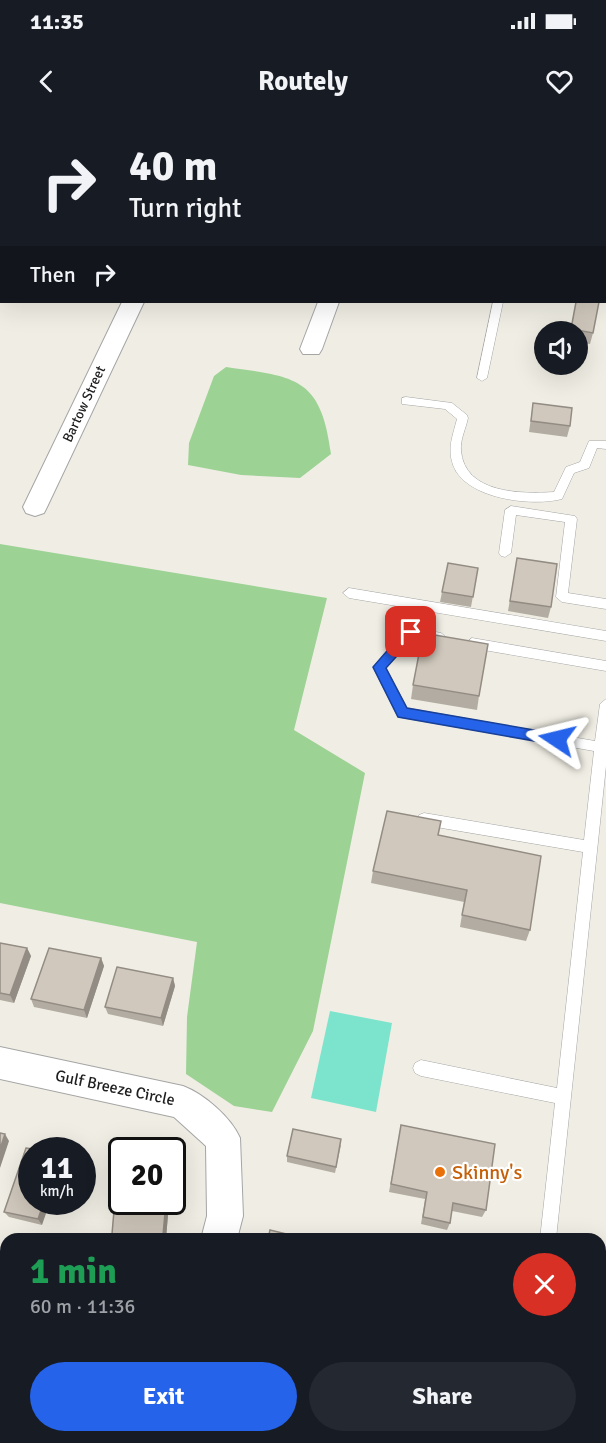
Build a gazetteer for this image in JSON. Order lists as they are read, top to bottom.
{
  "streets": {
    "street": ["Bartow Street", "Gulf Breeze Circle"]
  },
  "places": ["Skinny's"],
  "page": {
    "status": "11:35",
    "header": "Routely",
    "turn": ["40 m", "Turn right"],
    "then": "Then",
    "speed": "11 km/h",
    "limit": "20",
    "heading": ["1 min", "60 m · 11:36"],
    "buttons": ["Exit", "Share"]
  }
}
